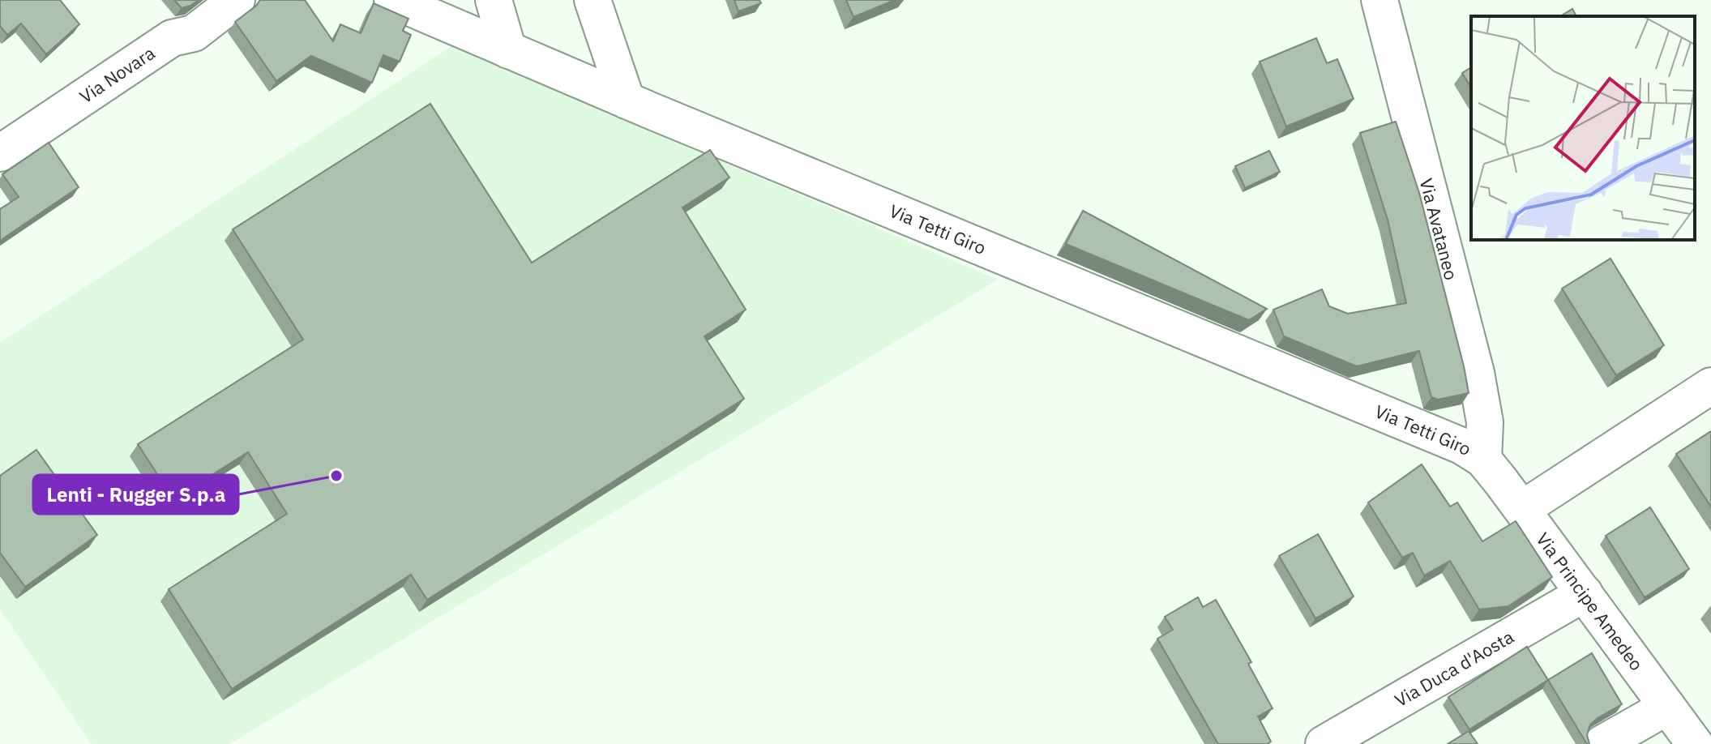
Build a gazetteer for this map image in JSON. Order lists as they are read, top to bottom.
{
  "streets": {
    "street": [
      "Via Novara",
      "Via Avataneo",
      "Via Tetti Giro",
      "Via Principe Amedeo",
      "Via Duca d'Aosta"
    ]
  },
  "crossings": [
    ["Via Avataneo", "Via Tetti Giro"],
    ["Via Avataneo", "Via Principe Amedeo"],
    ["Via Tetti Giro", "Via Principe Amedeo"],
    ["Via Principe Amedeo", "Via Duca d'Aosta"]
  ],
  "places": ["Lenti - Rugger S.p.a"]
}
